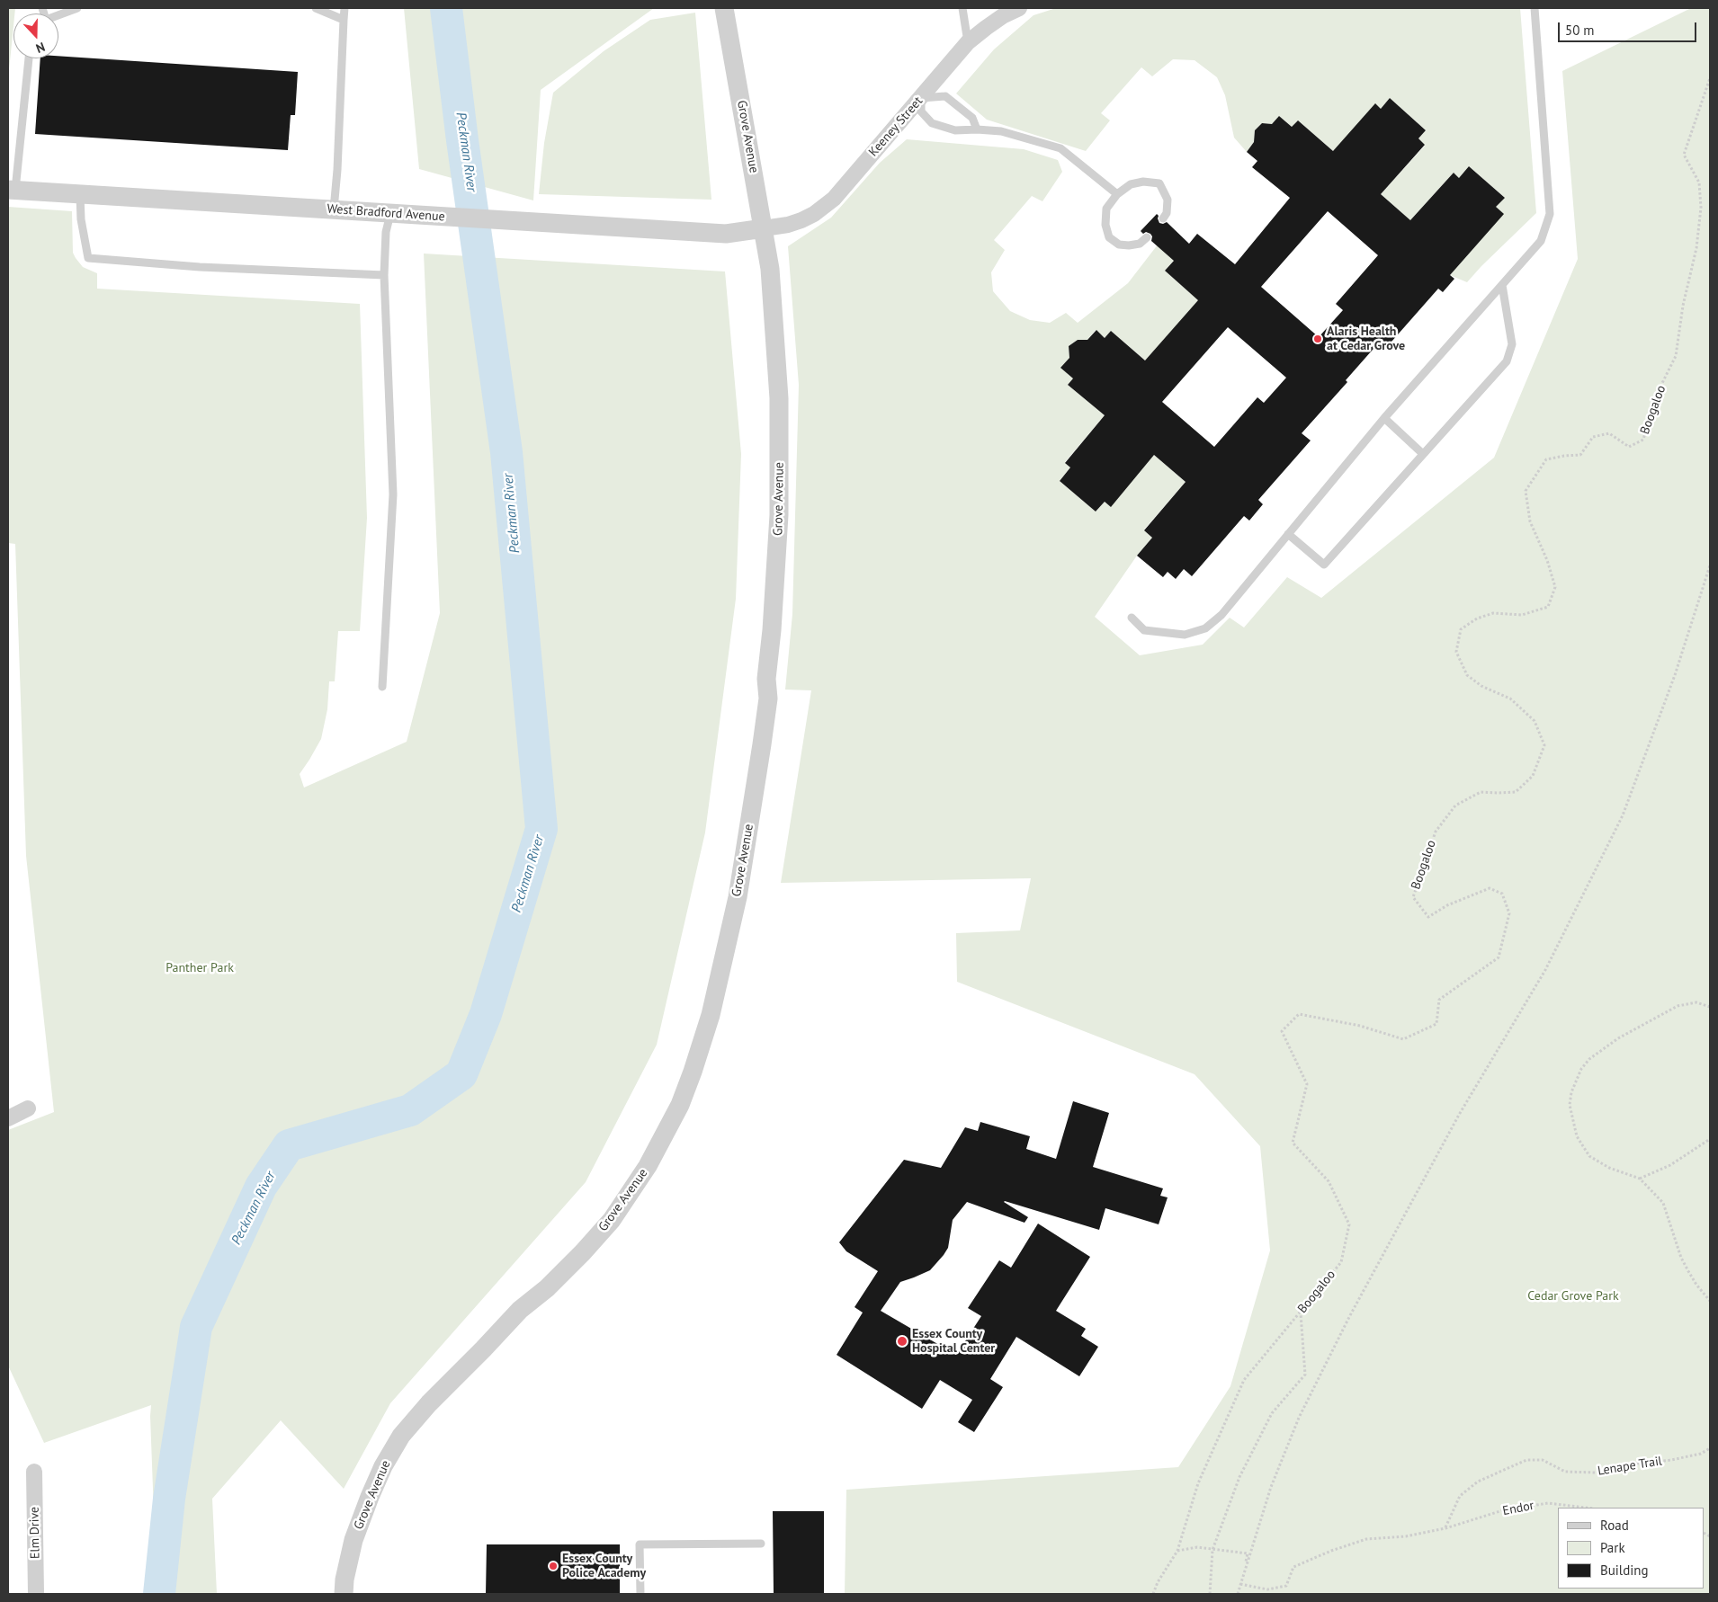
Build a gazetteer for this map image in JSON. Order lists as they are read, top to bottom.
{
  "streets": {
    "street": [
      "Keeney Street",
      "Grove Avenue",
      "West Bradford Avenue",
      "Elm Drive"
    ],
    "path": ["Boogaloo", "Lenape Trail", "Endor"]
  },
  "crossings": [
    ["Keeney Street", "Grove Avenue"],
    ["Keeney Street", "West Bradford Avenue"],
    ["Grove Avenue", "West Bradford Avenue"],
    ["Lenape Trail", "Endor"]
  ],
  "water": ["Peckman River"],
  "parks": ["Panther Park", "Cedar Grove Park"],
  "places": ["Alaris Health at Cedar Grove", "Essex County Hospital Center", "Essex County Police Academy"],
  "legend": ["Road", "Park", "Building"],
  "scale_bar": "50 m",
  "north": "bottom"
}
